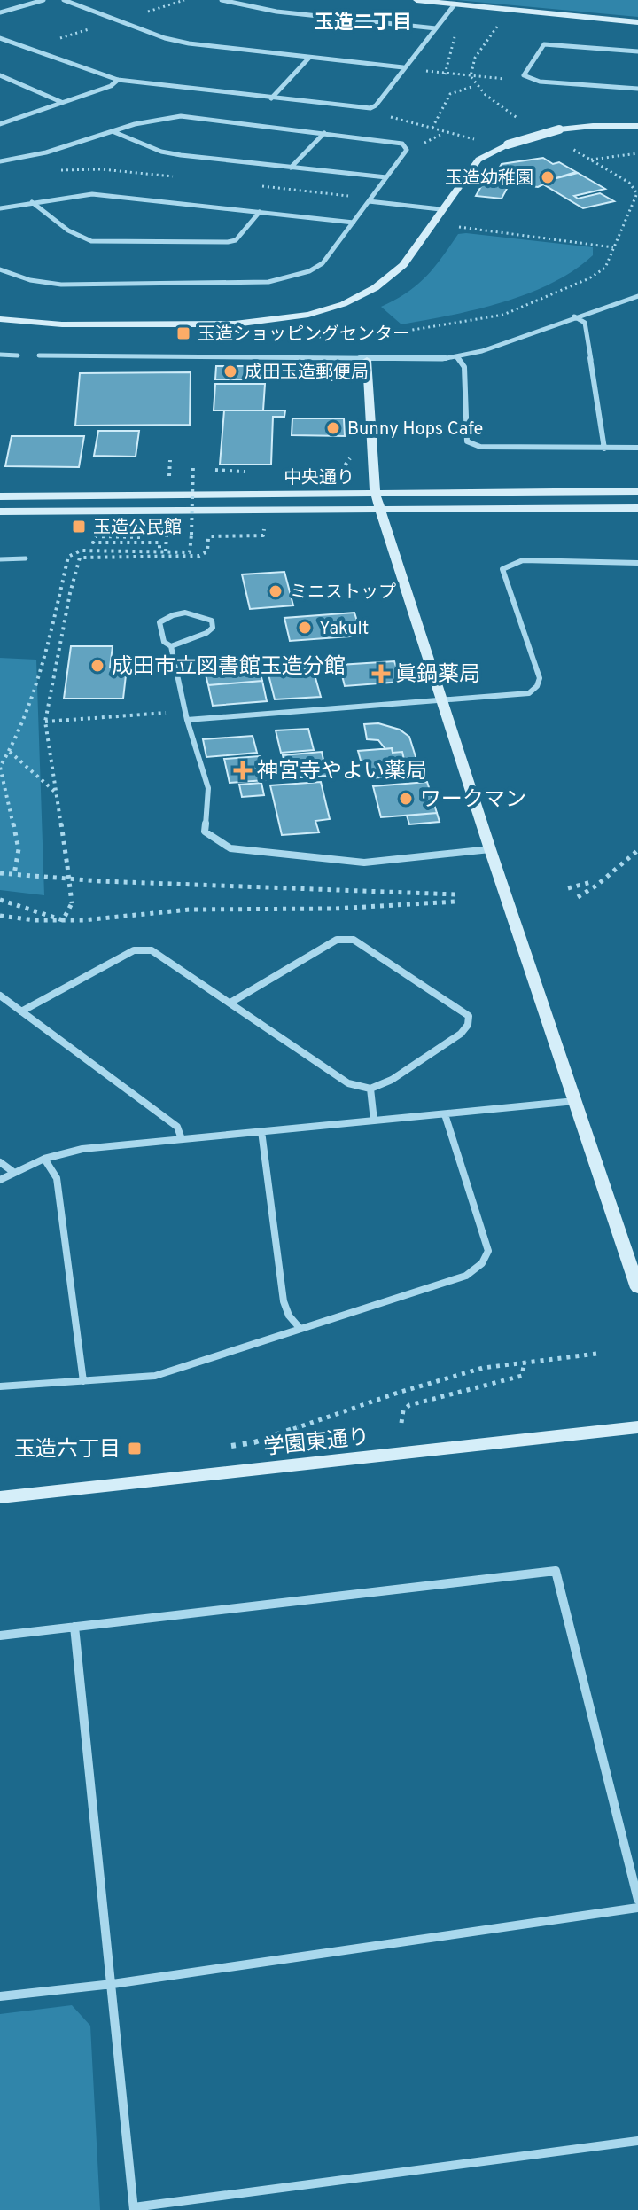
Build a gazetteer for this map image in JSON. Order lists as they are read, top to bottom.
{
  "streets": {
    "street": ["中央通り", "学園東通り"]
  },
  "districts": ["玉造二丁目"],
  "places": {
    "other": [
      "玉造幼稚園",
      "成田玉造郵便局",
      "Bunny Hops Cafe",
      "ミニストップ",
      "Yakult",
      "成田市立図書館玉造分館",
      "ワークマン"
    ],
    "transit": ["玉造ショッピングセンター", "玉造公民館", "玉造六丁目"],
    "health": ["眞鍋薬局", "神宮寺やよい薬局"]
  }
}
